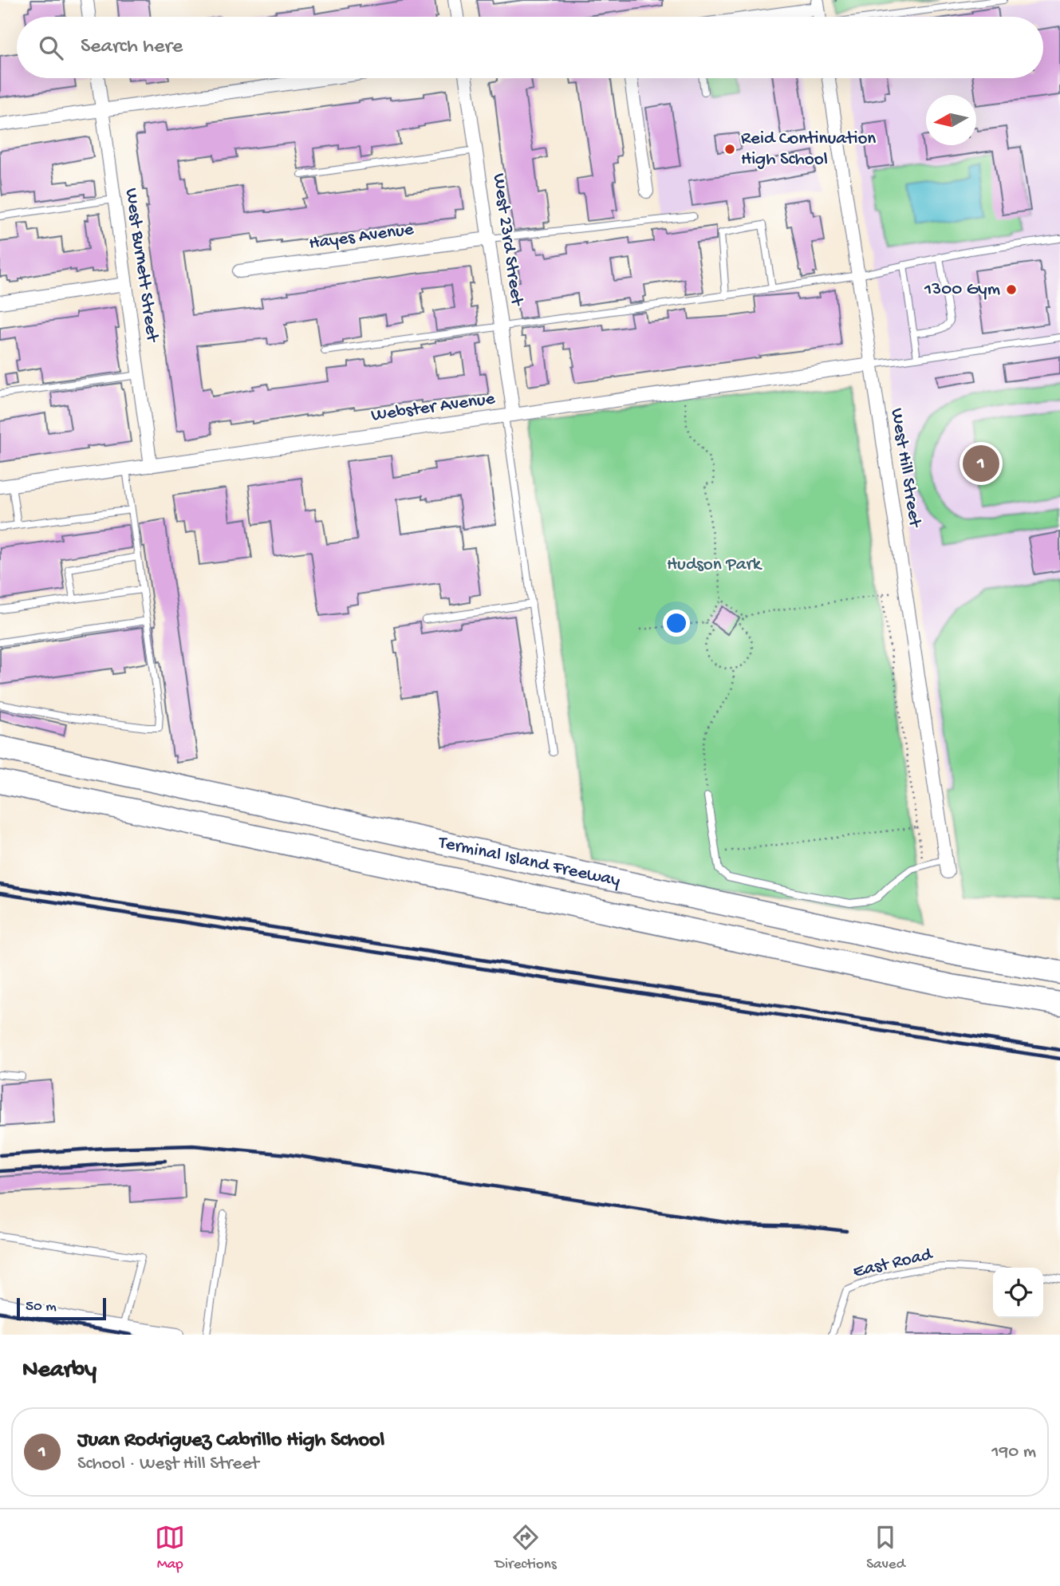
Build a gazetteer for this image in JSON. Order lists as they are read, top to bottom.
{
  "streets": {
    "highway": ["Terminal Island Freeway"],
    "street": [
      "Hayes Avenue",
      "West 23rd Street",
      "West Burnett Street",
      "Webster Avenue",
      "West Hill Street"
    ],
    "lane": ["East Road"]
  },
  "crossings": [
    ["Hayes Avenue", "West 23rd Street"],
    ["West 23rd Street", "Webster Avenue"],
    ["West Burnett Street", "Webster Avenue"],
    ["Webster Avenue", "West Hill Street"]
  ],
  "parks": ["Hudson Park"],
  "places": ["Reid Continuation High School", "1300 Gym"],
  "scale_bar": "50 m",
  "north": "left",
  "page": {
    "search": "Search here",
    "pins": "1",
    "scale": "50 m",
    "heading": "Nearby",
    "list": [
      {
        "mark": "1",
        "name": "Juan Rodriguez Cabrillo High School",
        "note": "School · West Hill Street",
        "value": "190 m"
      }
    ],
    "nav": ["Map", "Directions", "Saved"]
  }
}
